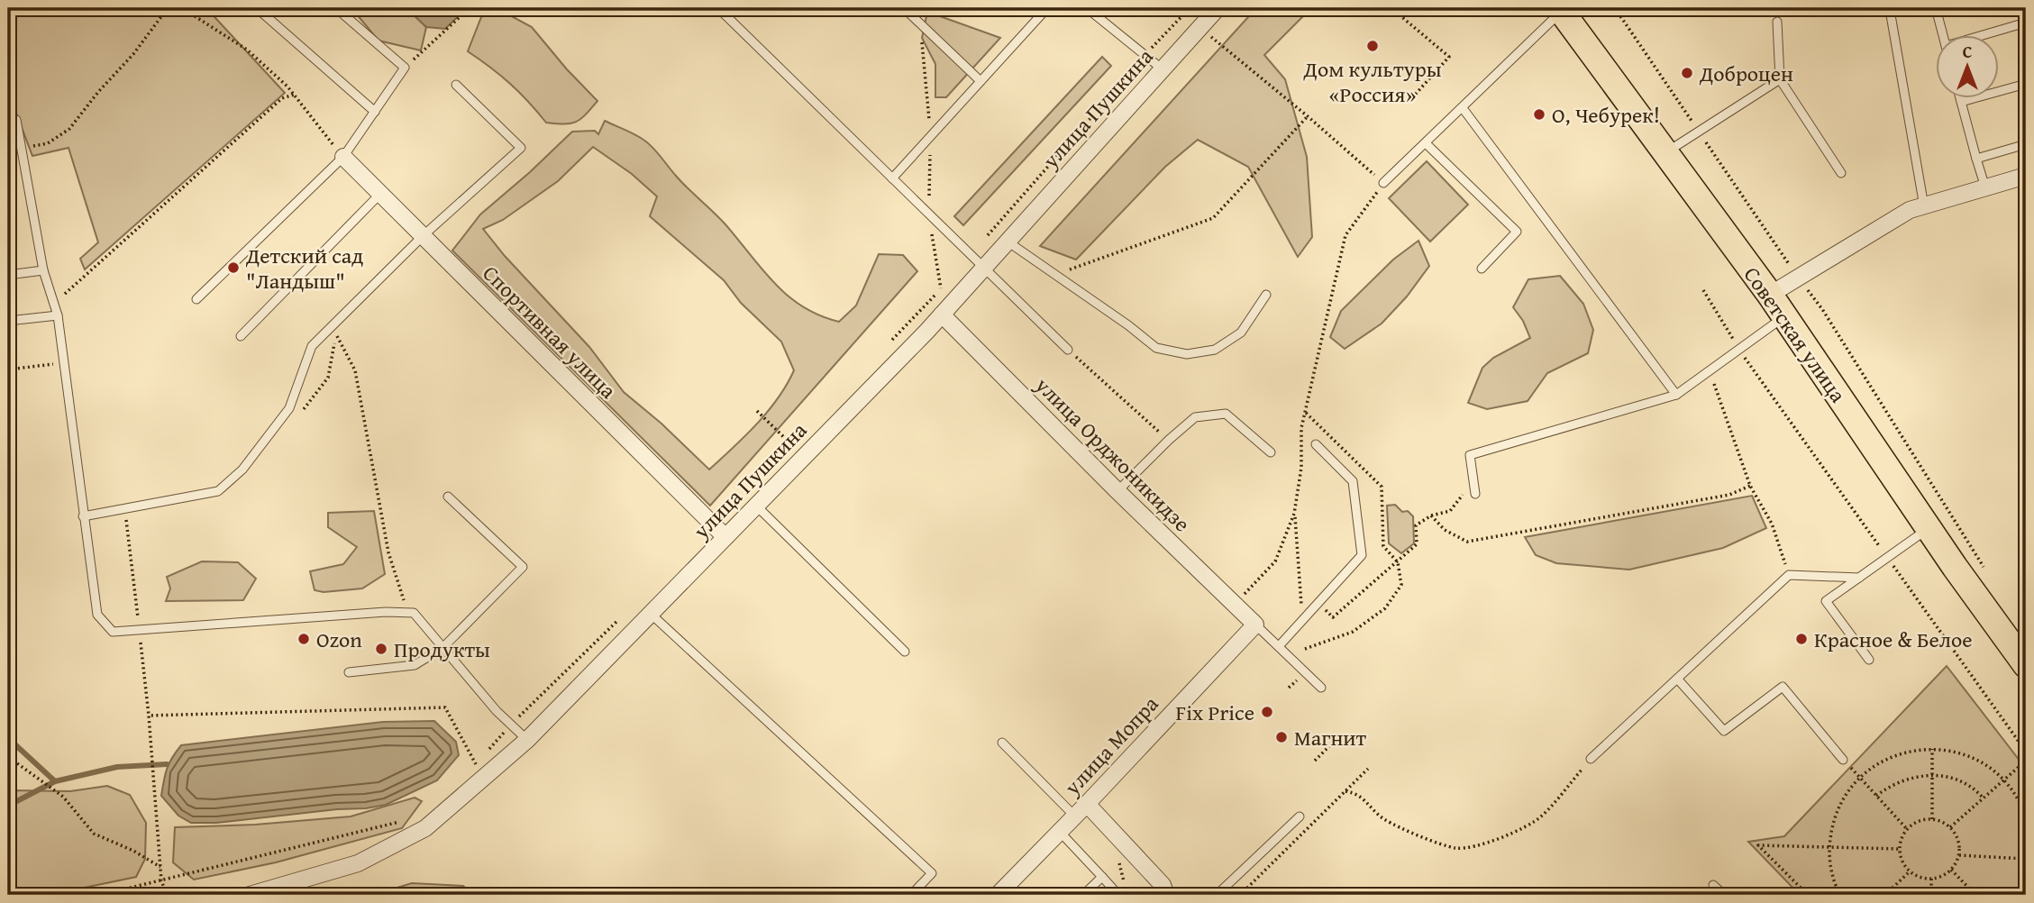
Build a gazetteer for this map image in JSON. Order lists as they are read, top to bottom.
{
  "streets": {
    "main road": ["Советская улица"],
    "street": [
      "улица Пушкина",
      "Спортивная улица",
      "улица Орджоникидзе",
      "улица Мопра"
    ]
  },
  "crossings": [
    ["улица Пушкина", "Спортивная улица"],
    ["улица Пушкина", "улица Орджоникидзе"],
    ["улица Орджоникидзе", "улица Мопра"]
  ],
  "places": [
    "Дом культуры «Россия»",
    "Доброцен",
    "О, Чебурек!",
    "Детский сад \"Ландыш\"",
    "Ozon",
    "Красное & Белое",
    "Продукты",
    "Fix Price",
    "Магнит"
  ],
  "north": "top"
}
